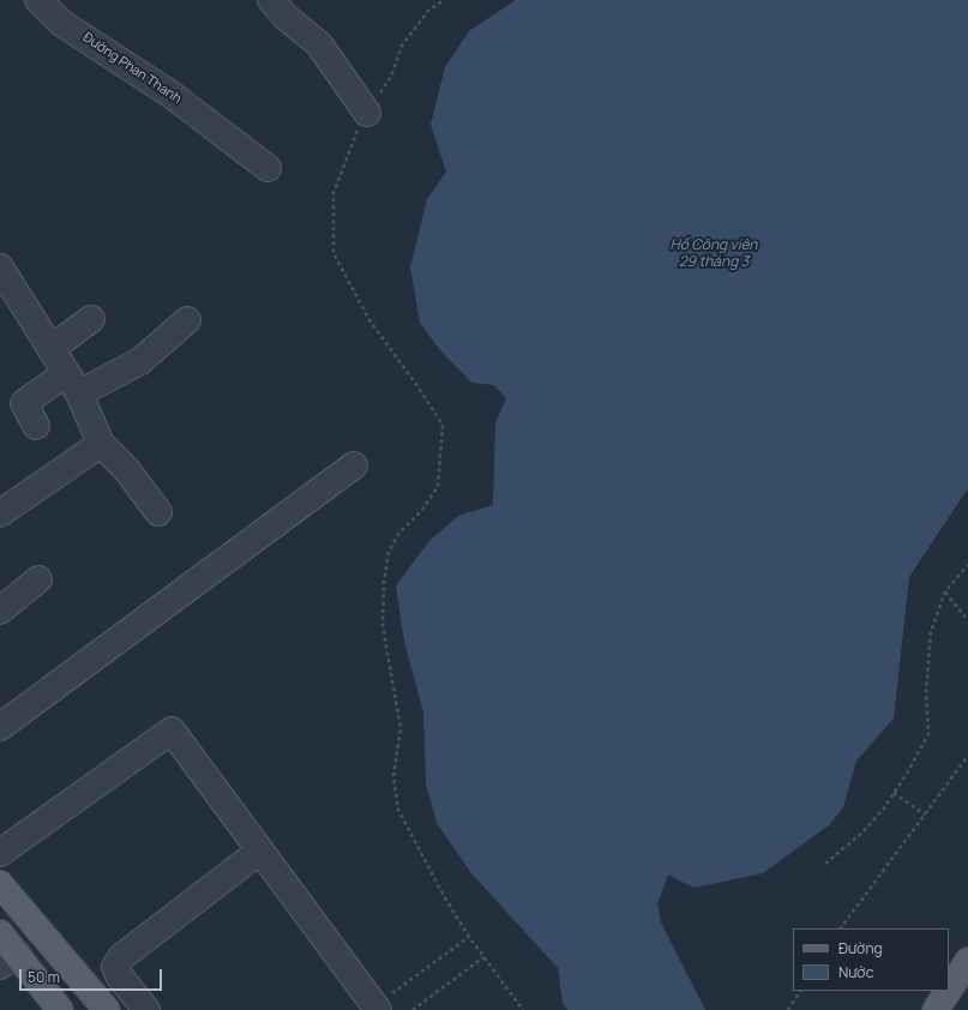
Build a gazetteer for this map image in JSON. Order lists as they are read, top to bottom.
{
  "streets": {
    "lane": ["Đường Phan Thanh"]
  },
  "water": ["Hồ Công viên 29 tháng 3"],
  "legend": ["Đường", "Nước"],
  "scale_bar": "50 m"
}
